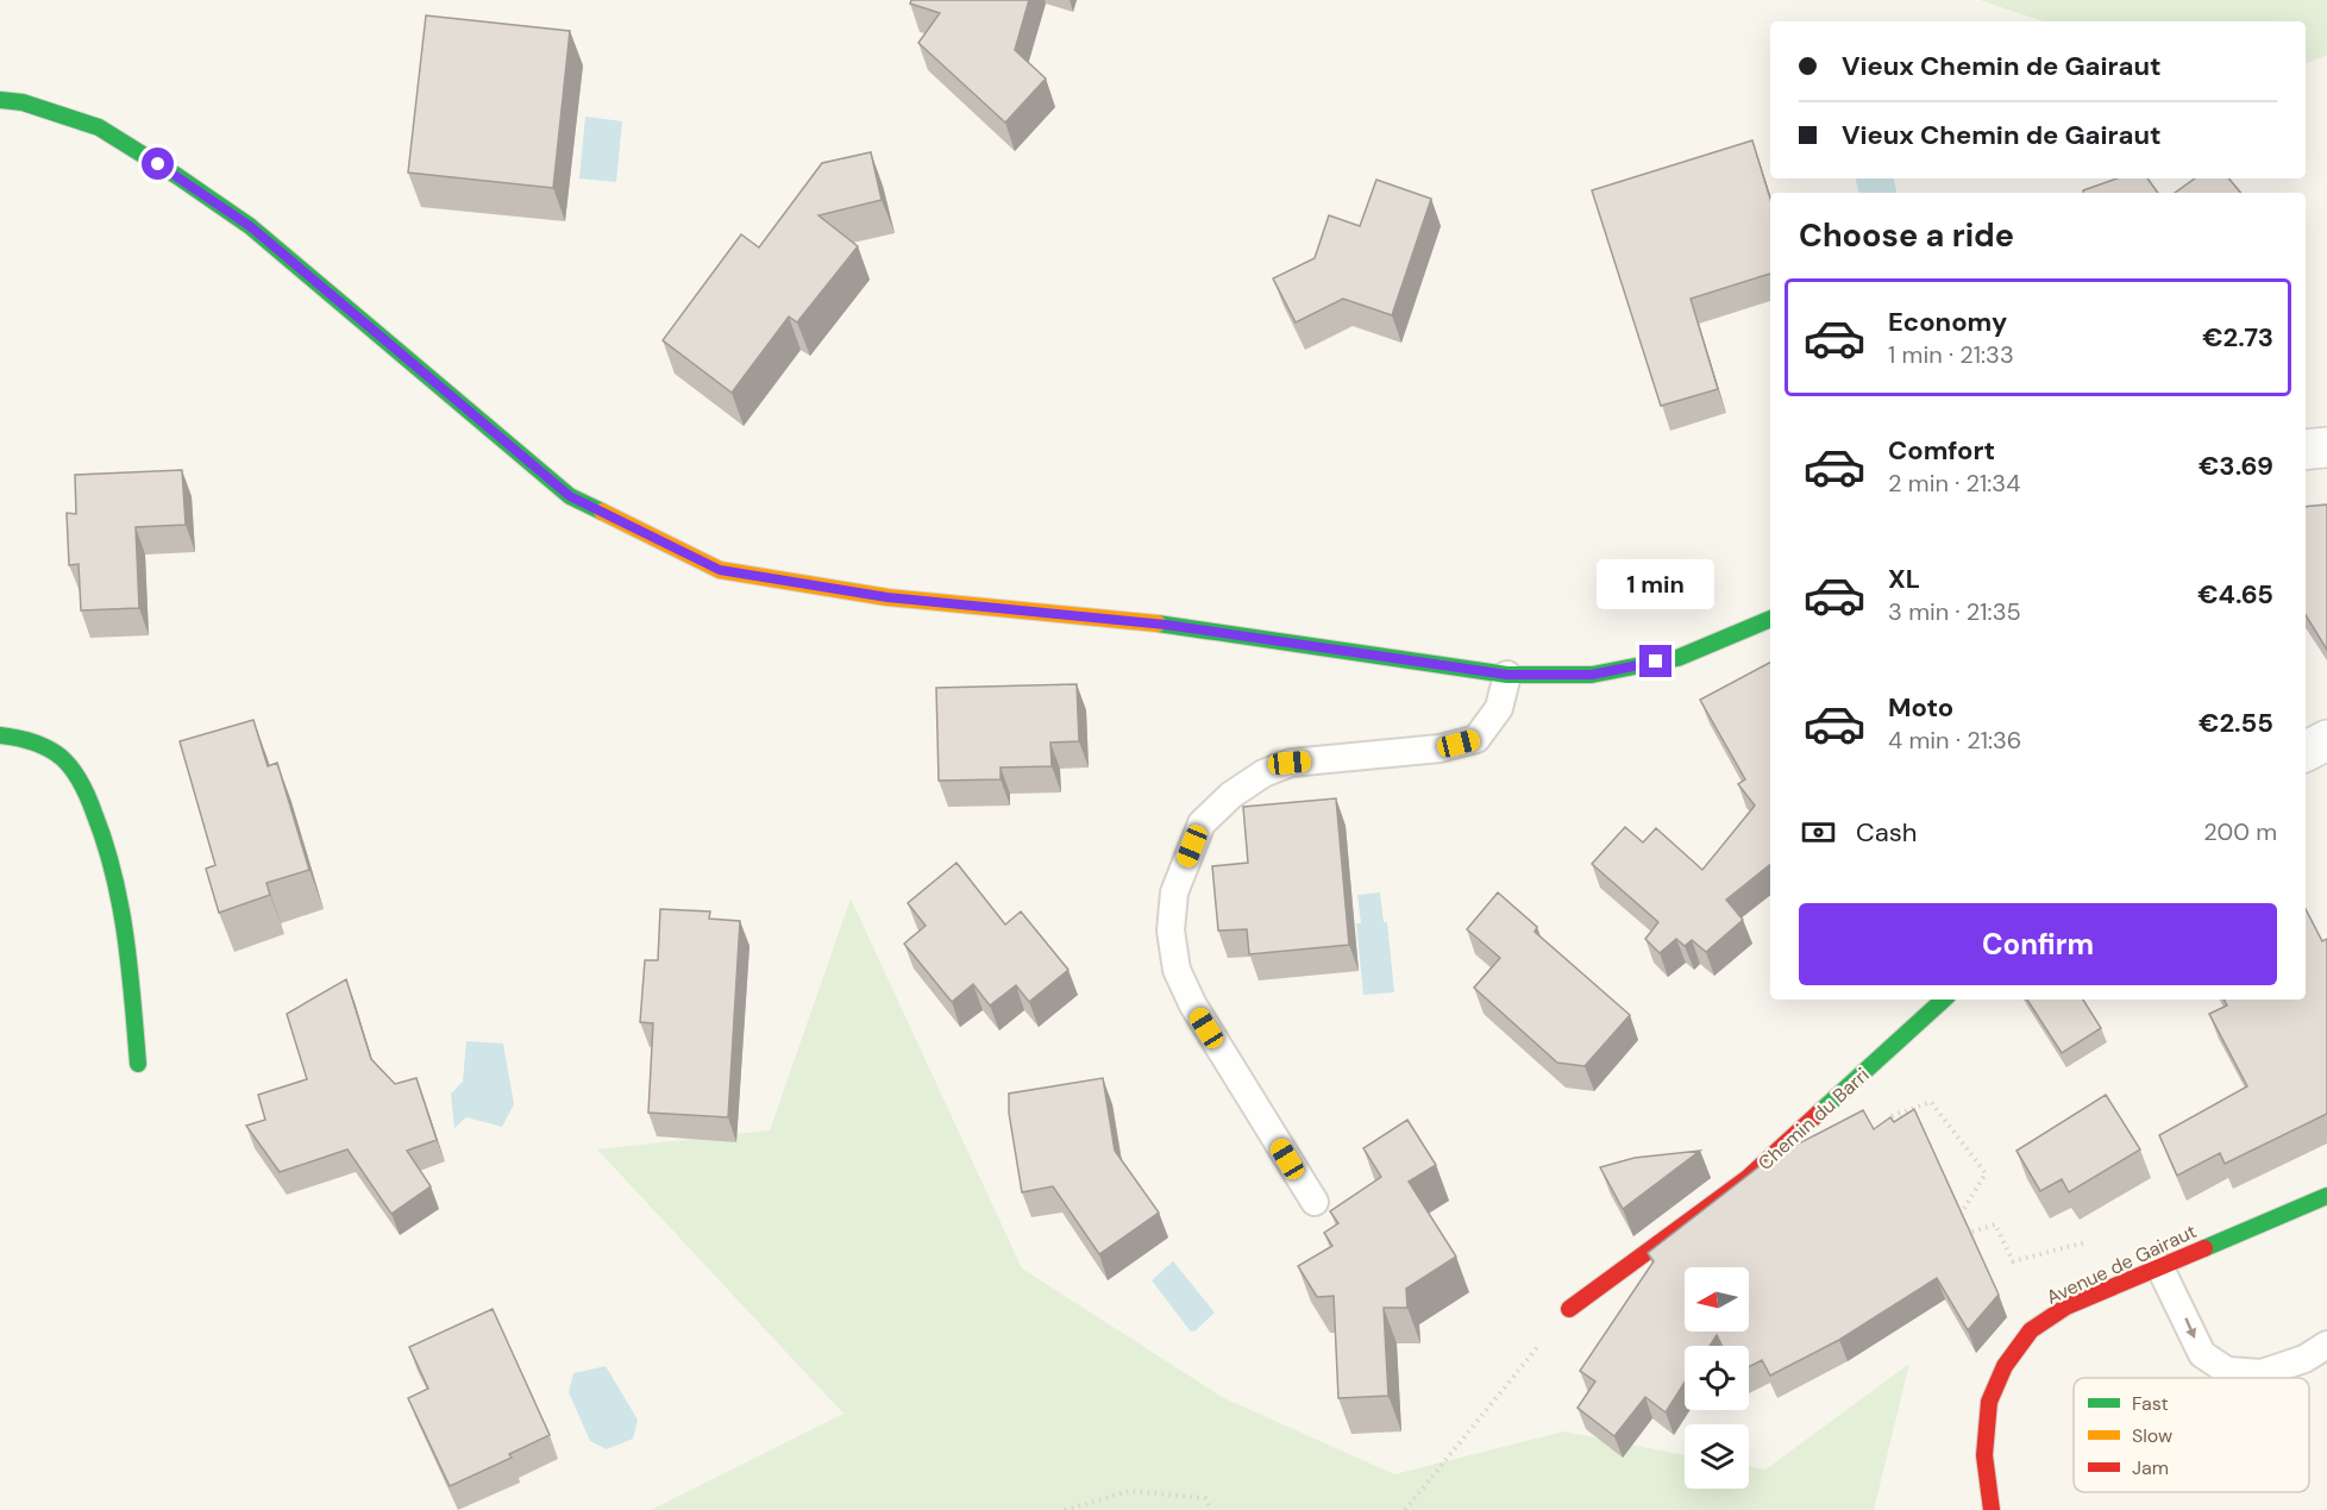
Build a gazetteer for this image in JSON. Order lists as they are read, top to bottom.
{
  "streets": {
    "street": ["Chemin du Barri", "Avenue de Gairaut"]
  },
  "legend": ["Fast", "Slow", "Jam"],
  "north": "left",
  "page": {
    "banner": ["Vieux Chemin de Gairaut", "Vieux Chemin de Gairaut"],
    "heading": "Choose a ride",
    "list": [
      {
        "name": "Economy",
        "note": "1 min · 21:33",
        "value": "€2.73"
      },
      {
        "name": "Comfort",
        "note": "2 min · 21:34",
        "value": "€3.69"
      },
      {
        "name": "XL",
        "note": "3 min · 21:35",
        "value": "€4.65"
      },
      {
        "name": "Moto",
        "note": "4 min · 21:36",
        "value": "€2.55"
      }
    ],
    "bubble": "1 min",
    "pay": ["Cash", "200 m"],
    "buttons": "Confirm"
  }
}
